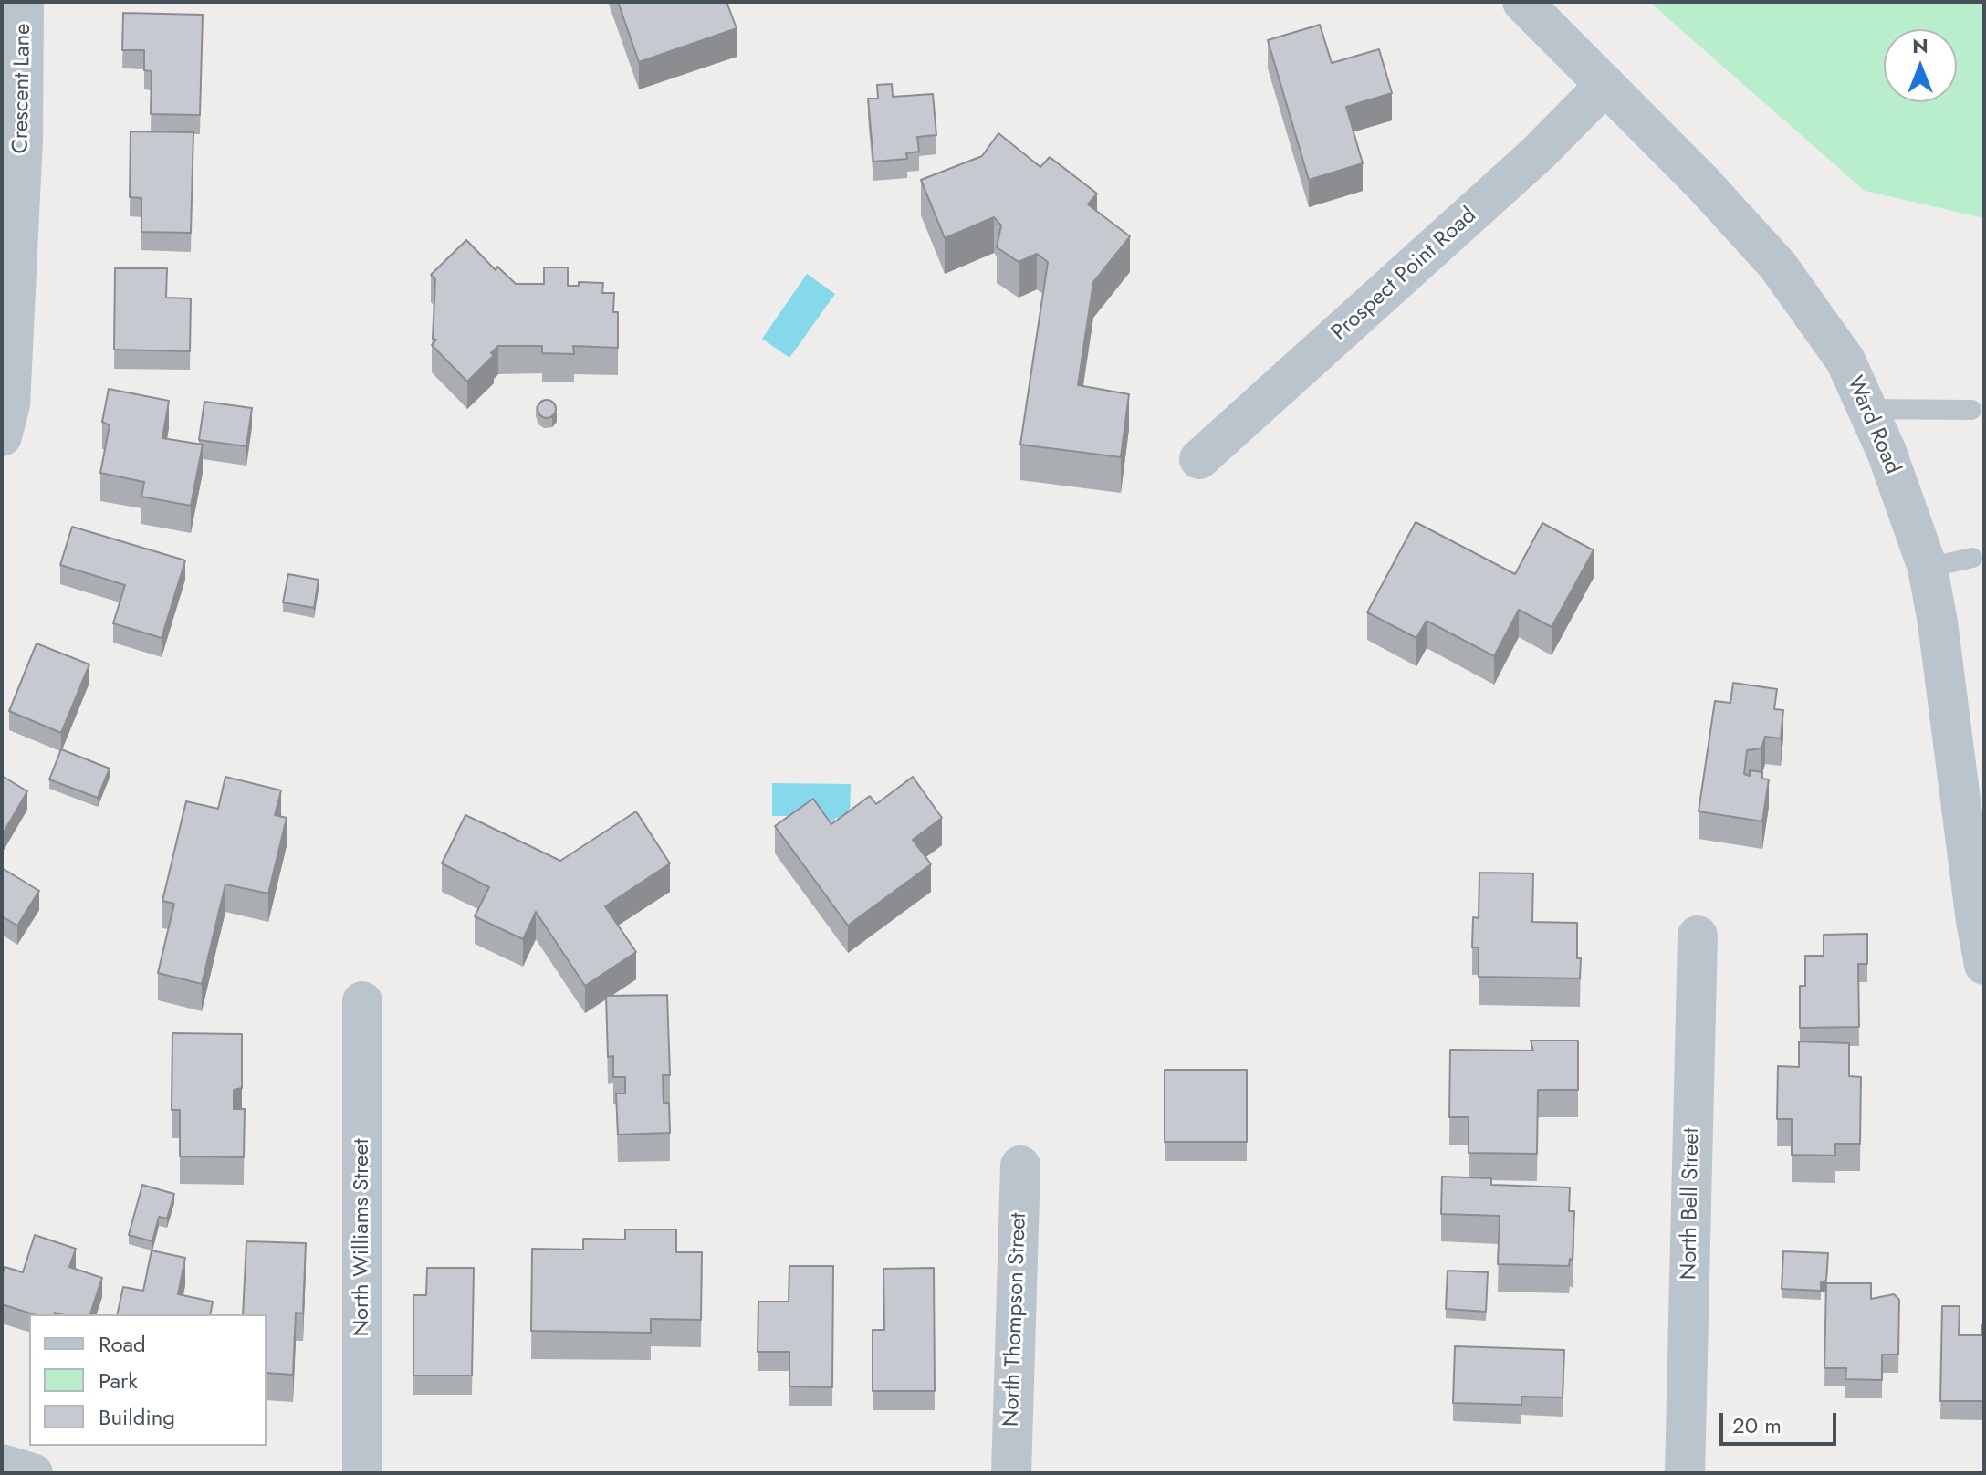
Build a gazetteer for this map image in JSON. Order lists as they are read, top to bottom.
{
  "streets": {
    "street": [
      "Crescent Lane",
      "Prospect Point Road",
      "Ward Road",
      "North Bell Street",
      "North Williams Street",
      "North Thompson Street"
    ]
  },
  "crossings": [
    ["Prospect Point Road", "Ward Road"]
  ],
  "legend": ["Road", "Park", "Building"],
  "scale_bar": "20 m",
  "north": "top"
}
